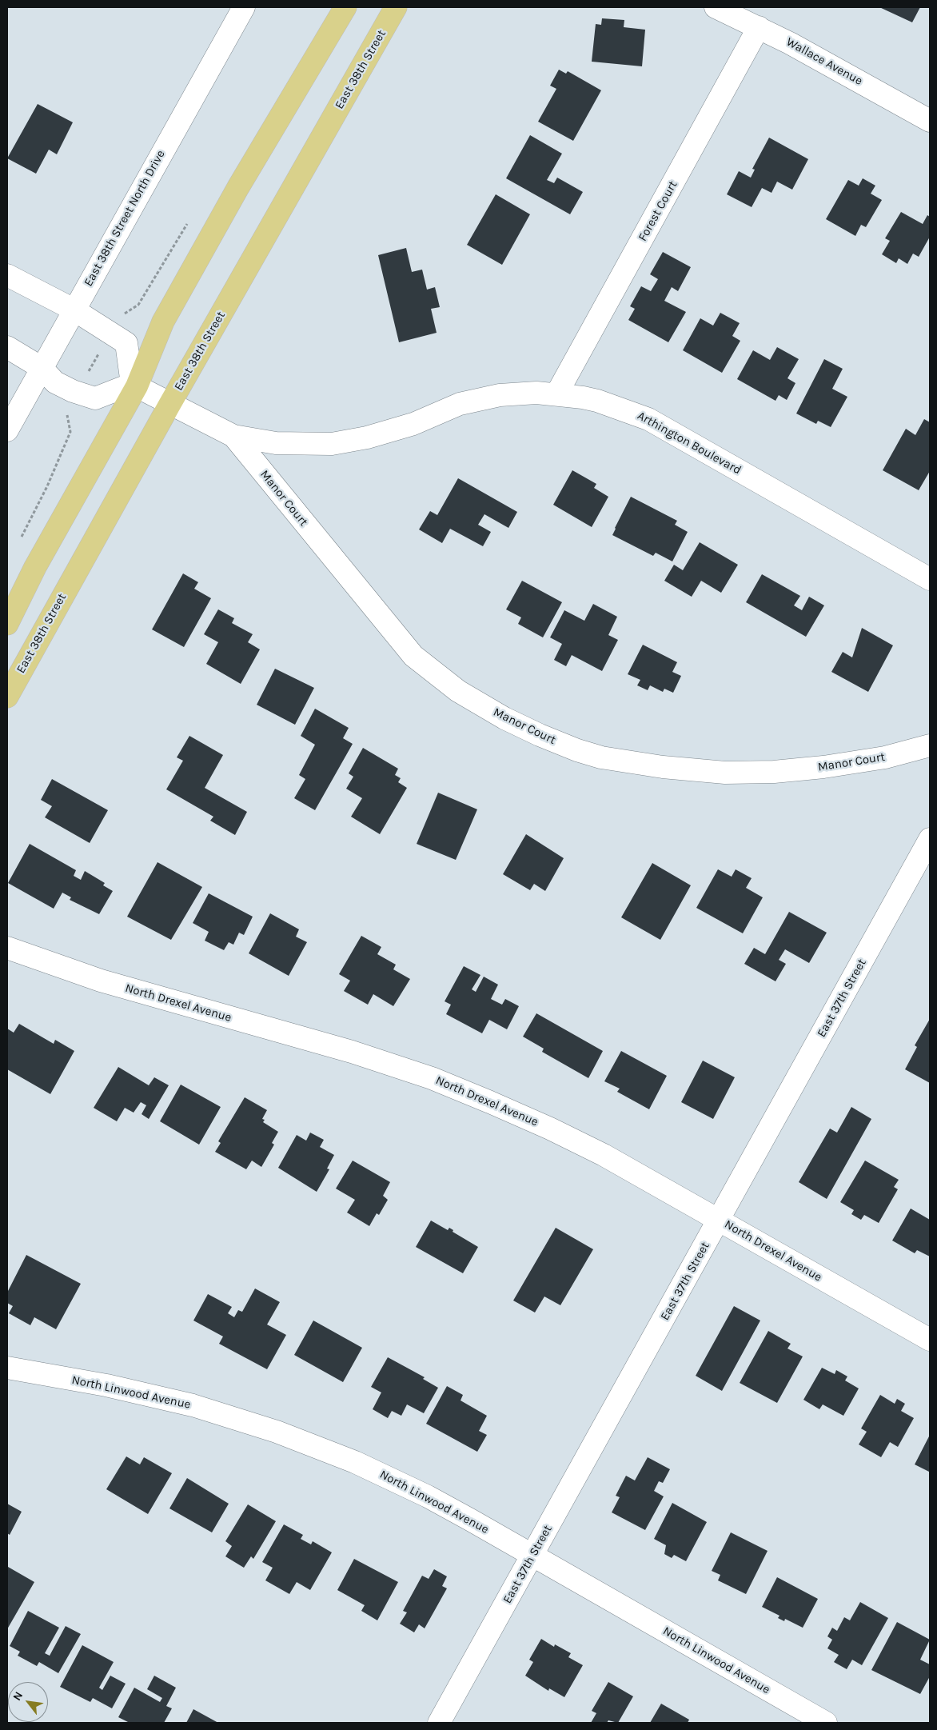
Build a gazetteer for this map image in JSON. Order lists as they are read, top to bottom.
{
  "streets": {
    "main road": ["East 38th Street"],
    "street": [
      "Wallace Avenue",
      "Forest Court",
      "East 38th Street North Drive",
      "Arthington Boulevard",
      "Manor Court",
      "East 37th Street",
      "North Drexel Avenue",
      "North Linwood Avenue"
    ]
  },
  "crossings": [
    ["Wallace Avenue", "Forest Court"],
    ["East 38th Street", "Arthington Boulevard"],
    ["Forest Court", "Arthington Boulevard"],
    ["Arthington Boulevard", "Manor Court"],
    ["East 37th Street", "North Drexel Avenue"],
    ["East 37th Street", "North Linwood Avenue"]
  ],
  "north": "top left"
}
